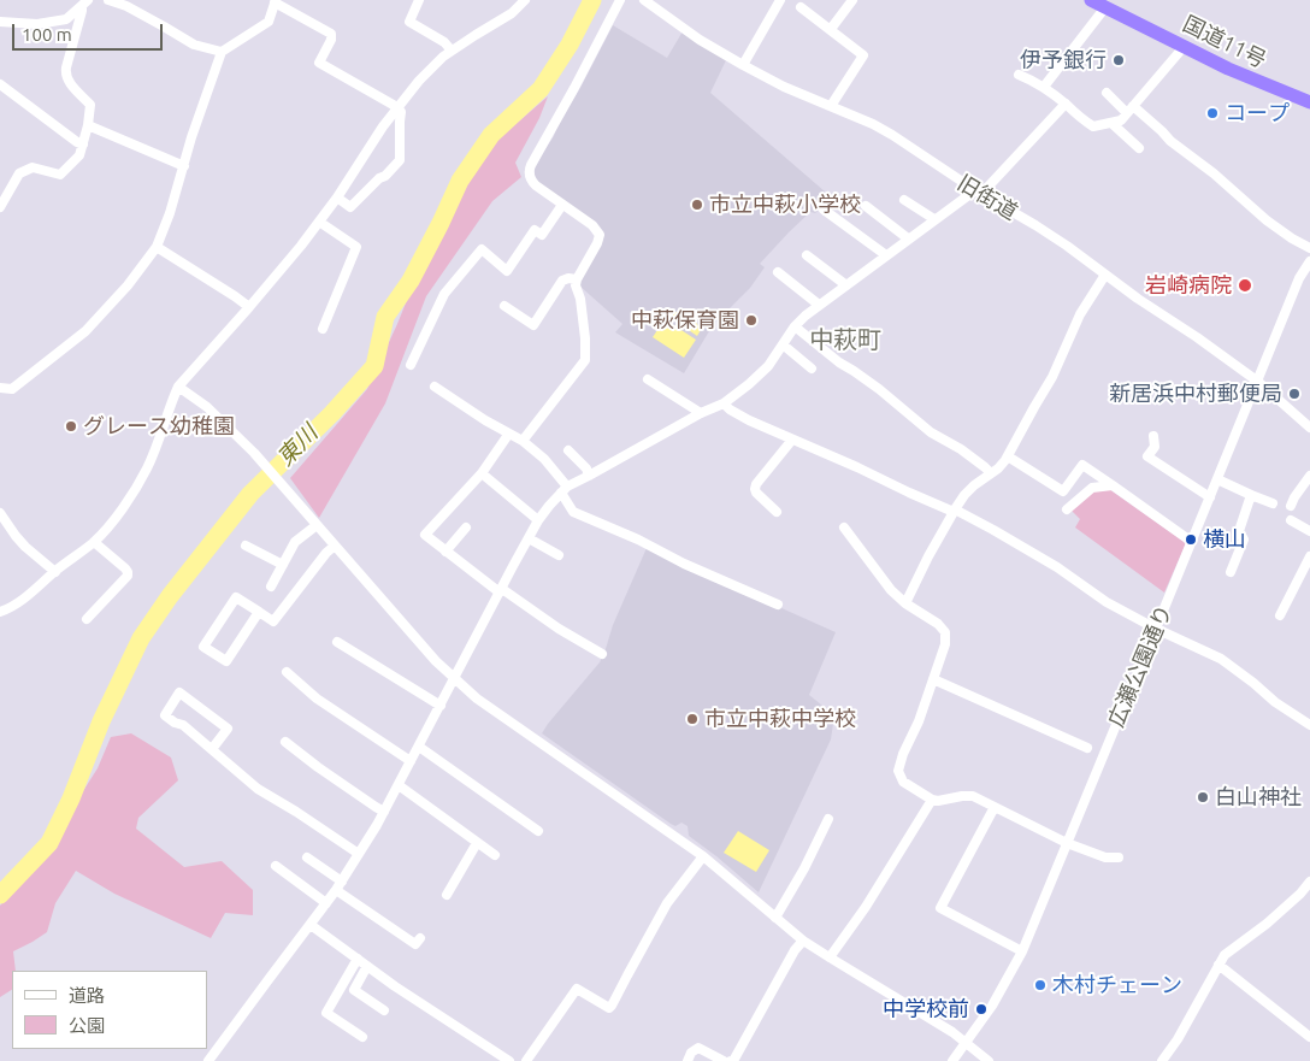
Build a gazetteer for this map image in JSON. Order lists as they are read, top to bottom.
{
  "streets": {
    "highway": ["国道11号"],
    "street": ["旧街道", "広瀬公園通り"]
  },
  "crossings": [
    ["旧街道", "広瀬公園通り"]
  ],
  "districts": ["中萩町"],
  "water": ["東川"],
  "places": [
    "伊予銀行",
    "コープ",
    "市立中萩小学校",
    "岩崎病院",
    "中萩保育園",
    "新居浜中村郵便局",
    "グレース幼稚園",
    "横山",
    "市立中萩中学校",
    "白山神社",
    "木村チェーン",
    "中学校前"
  ],
  "legend": ["道路", "公園"],
  "scale_bar": "100 m"
}
